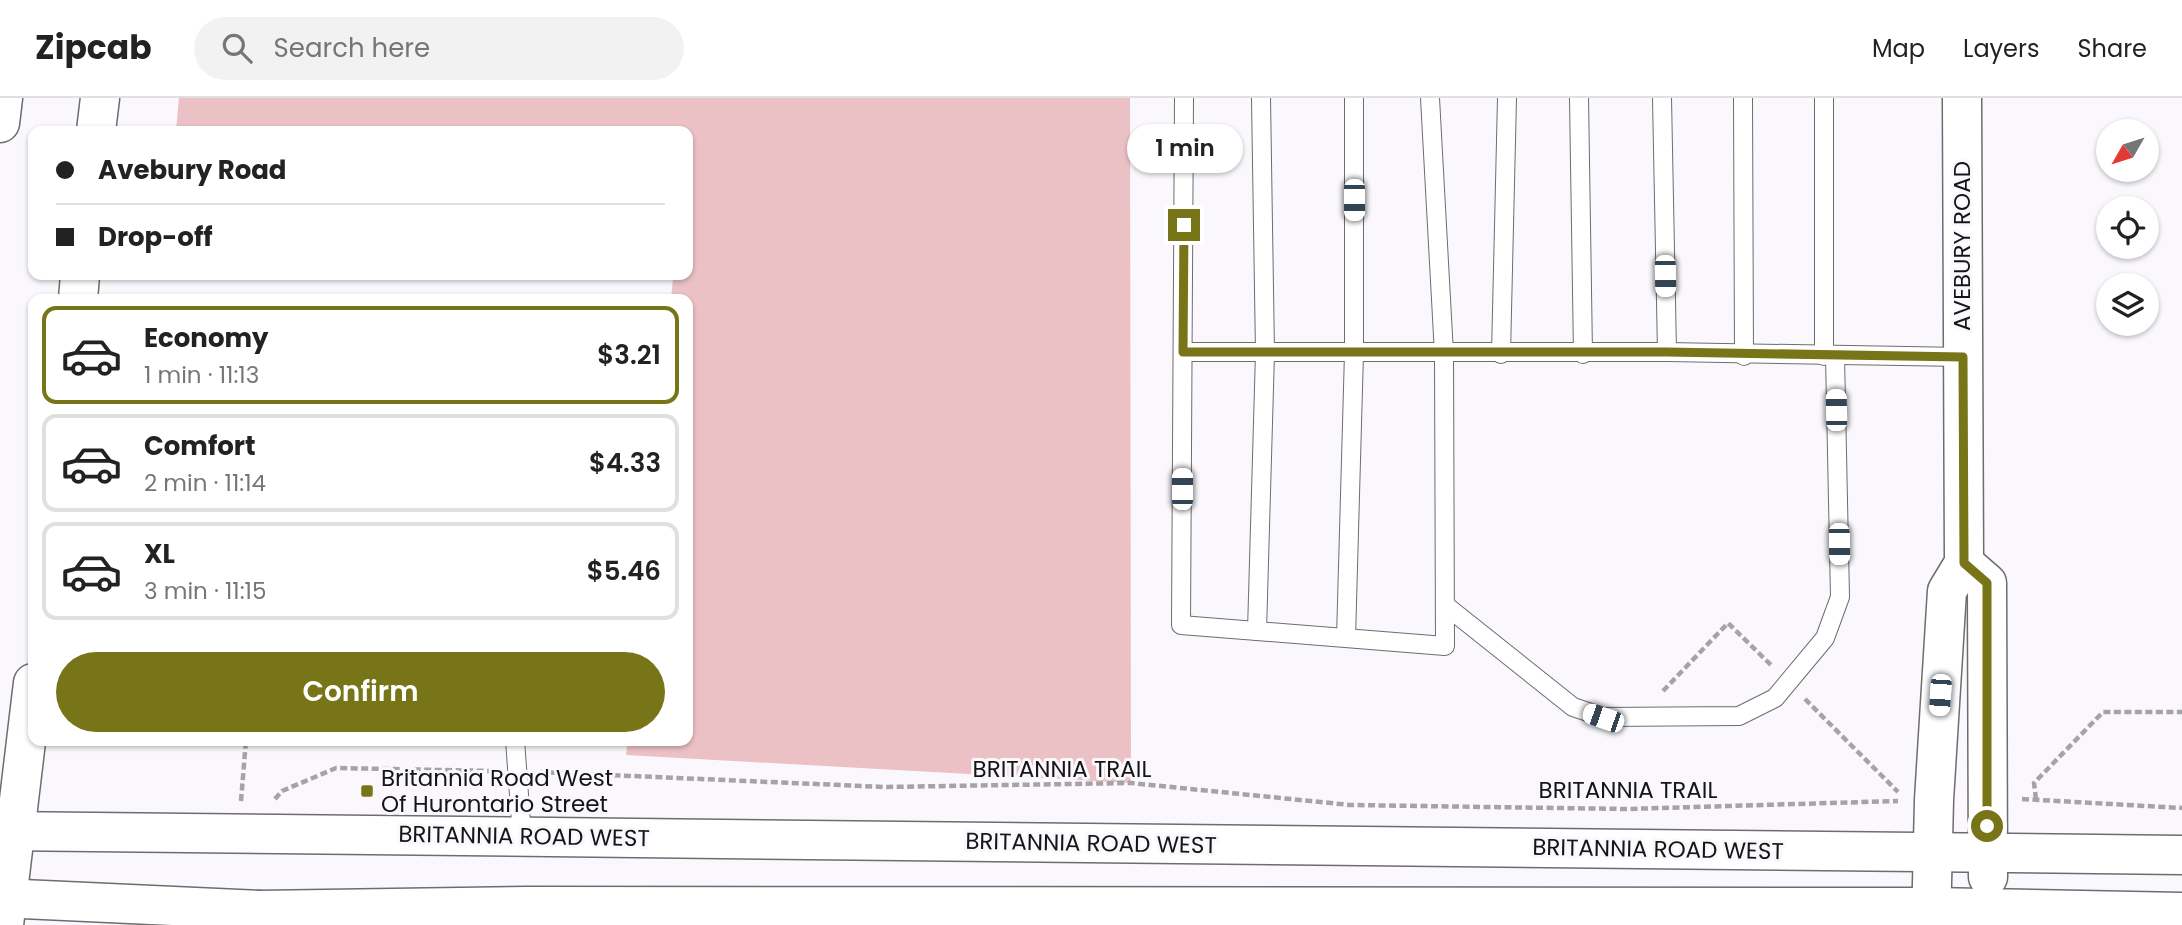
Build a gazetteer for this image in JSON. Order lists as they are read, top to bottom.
{
  "streets": {
    "main road": ["AVEBURY ROAD", "BRITANNIA ROAD WEST"],
    "path": ["BRITANNIA TRAIL"]
  },
  "crossings": [
    ["AVEBURY ROAD", "BRITANNIA ROAD WEST"],
    ["BRITANNIA TRAIL", "BRITANNIA ROAD WEST"]
  ],
  "places": {
    "transit": ["Britannia Road West Of Hurontario Street"]
  },
  "north": "bottom left",
  "page": {
    "header": "Zipcab",
    "search": "Search here",
    "nav": ["Map", "Layers", "Share"],
    "bubble": "1 min",
    "banner": ["Avebury Road", "Drop-off"],
    "list": [
      {
        "name": "Economy",
        "note": "1 min · 11:13",
        "value": "$3.21"
      },
      {
        "name": "Comfort",
        "note": "2 min · 11:14",
        "value": "$4.33"
      },
      {
        "name": "XL",
        "note": "3 min · 11:15",
        "value": "$5.46"
      }
    ],
    "buttons": "Confirm"
  }
}
